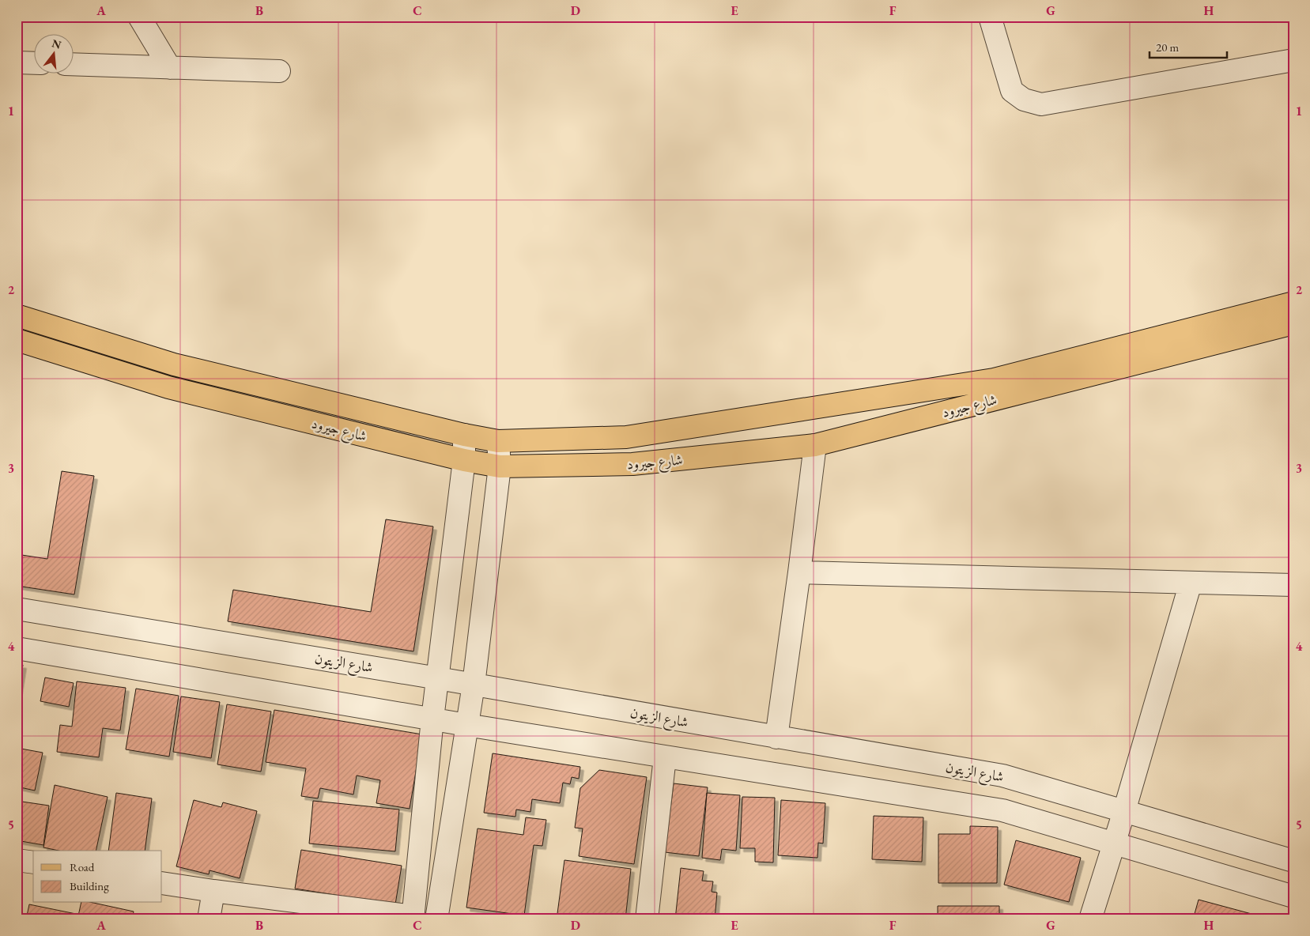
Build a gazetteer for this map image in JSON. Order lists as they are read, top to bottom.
{
  "streets": {
    "main road": ["شارع جيرود"],
    "street": ["شارع الزيتون"]
  },
  "legend": ["Road", "Building"],
  "scale_bar": "20 m",
  "north": "top",
  "grid": {
    "columns": [
      "A",
      "B",
      "C",
      "D",
      "E",
      "F",
      "G",
      "H"
    ],
    "rows": [
      "1",
      "2",
      "3",
      "4",
      "5"
    ]
  }
}
